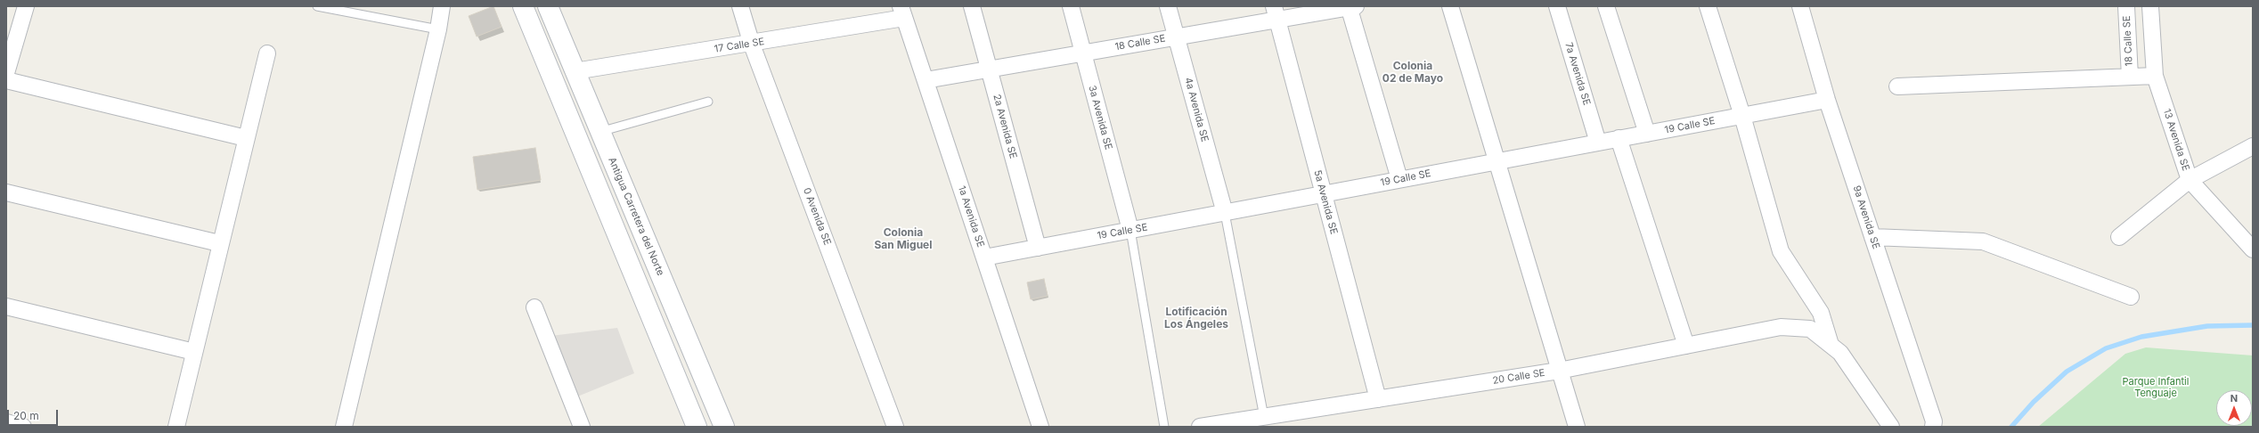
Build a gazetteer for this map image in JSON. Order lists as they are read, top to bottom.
{
  "streets": {
    "main road": ["Antigua Carretera del Norte"],
    "street": [
      "18 Calle SE",
      "17 Calle SE",
      "7a Avenida SE",
      "4a Avenida SE",
      "3a Avenida SE",
      "19 Calle SE",
      "2a Avenida SE",
      "13 Avenida SE",
      "5a Avenida SE",
      "0 Avenida SE",
      "1a Avenida SE",
      "9a Avenida SE",
      "20 Calle SE"
    ]
  },
  "crossings": [
    ["18 Calle SE", "4a Avenida SE"],
    ["18 Calle SE", "3a Avenida SE"],
    ["18 Calle SE", "2a Avenida SE"],
    ["18 Calle SE", "5a Avenida SE"],
    ["18 Calle SE", "1a Avenida SE"],
    ["17 Calle SE", "Antigua Carretera del Norte"],
    ["17 Calle SE", "0 Avenida SE"],
    ["17 Calle SE", "1a Avenida SE"],
    ["7a Avenida SE", "19 Calle SE"],
    ["4a Avenida SE", "19 Calle SE"],
    ["3a Avenida SE", "19 Calle SE"],
    ["19 Calle SE", "2a Avenida SE"],
    ["19 Calle SE", "5a Avenida SE"],
    ["19 Calle SE", "1a Avenida SE"],
    ["19 Calle SE", "9a Avenida SE"],
    ["5a Avenida SE", "20 Calle SE"]
  ],
  "districts": ["Colonia 02 de Mayo", "Colonia San Miguel", "Lotificación Los Ángeles"],
  "parks": ["Parque Infantil Tenguaje"],
  "scale_bar": "20 m",
  "north": "top"
}
